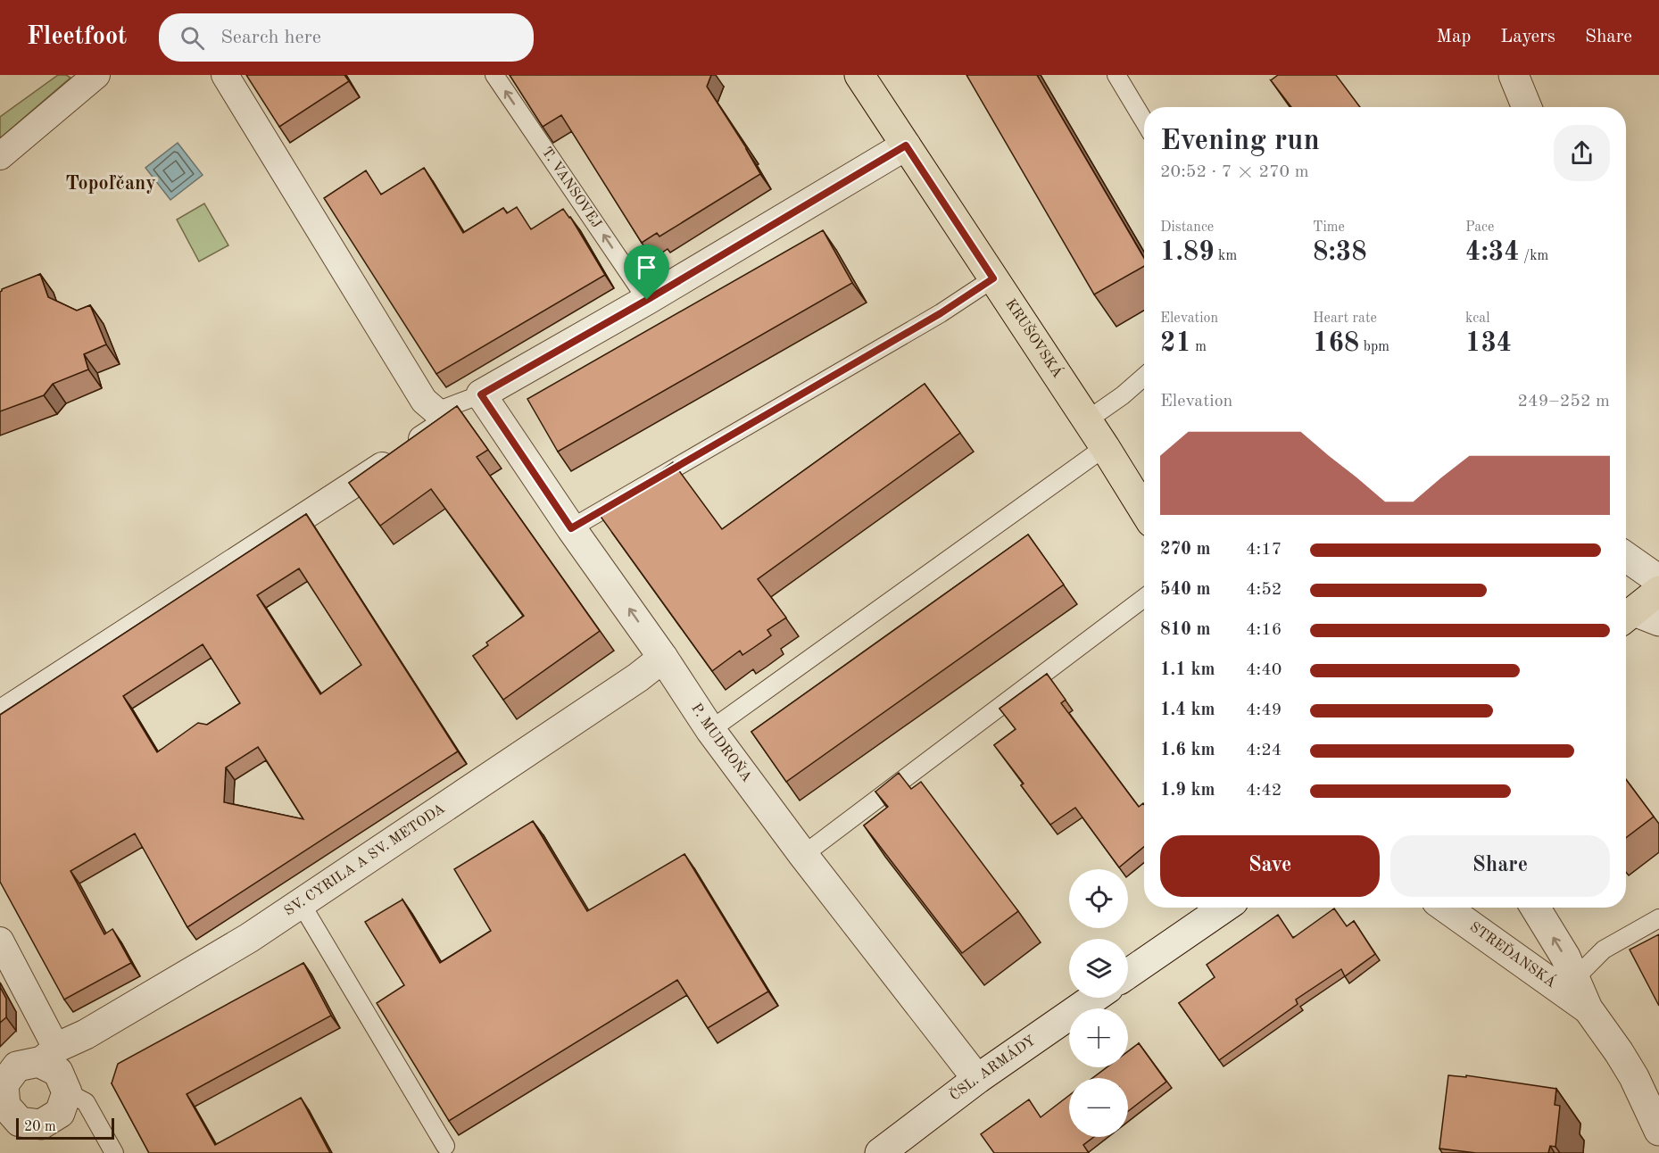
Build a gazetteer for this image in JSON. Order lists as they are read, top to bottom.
{
  "streets": {
    "main road": ["KRUŠOVSKÁ"],
    "street": [
      "P. MUDROŇA",
      "SV. CYRILA A SV. METODA",
      "STREĎANSKÁ",
      "ČSL. ARMÁDY"
    ],
    "lane": ["T. VANSOVEJ"]
  },
  "crossings": [
    ["P. MUDROŇA", "SV. CYRILA A SV. METODA"],
    ["P. MUDROŇA", "ČSL. ARMÁDY"]
  ],
  "one_way": ["T. VANSOVEJ"],
  "districts": ["Topoľčany"],
  "scale_bar": "20 m",
  "page": {
    "header": "Fleetfoot",
    "search": "Search here",
    "nav": ["Map", "Layers", "Share"],
    "heading": ["Evening run", "20:52 · 7 × 270 m"],
    "stats": [
      ["Distance", "1.89 km"],
      ["Time", "8:38"],
      ["Pace", "4:34 /km"],
      ["Elevation", "21 m"],
      ["Heart rate", "168 bpm"],
      ["kcal", "134"]
    ],
    "chart": ["Elevation", "249–252 m"],
    "list": [
      {
        "name": "270 m",
        "note": "4:17"
      },
      {
        "name": "540 m",
        "note": "4:52"
      },
      {
        "name": "810 m",
        "note": "4:16"
      },
      {
        "name": "1.1 km",
        "note": "4:40"
      },
      {
        "name": "1.4 km",
        "note": "4:49"
      },
      {
        "name": "1.6 km",
        "note": "4:24"
      },
      {
        "name": "1.9 km",
        "note": "4:42"
      }
    ],
    "buttons": ["Save", "Share"],
    "map_buttons": ["+", "−"],
    "scale": "20 m"
  }
}
